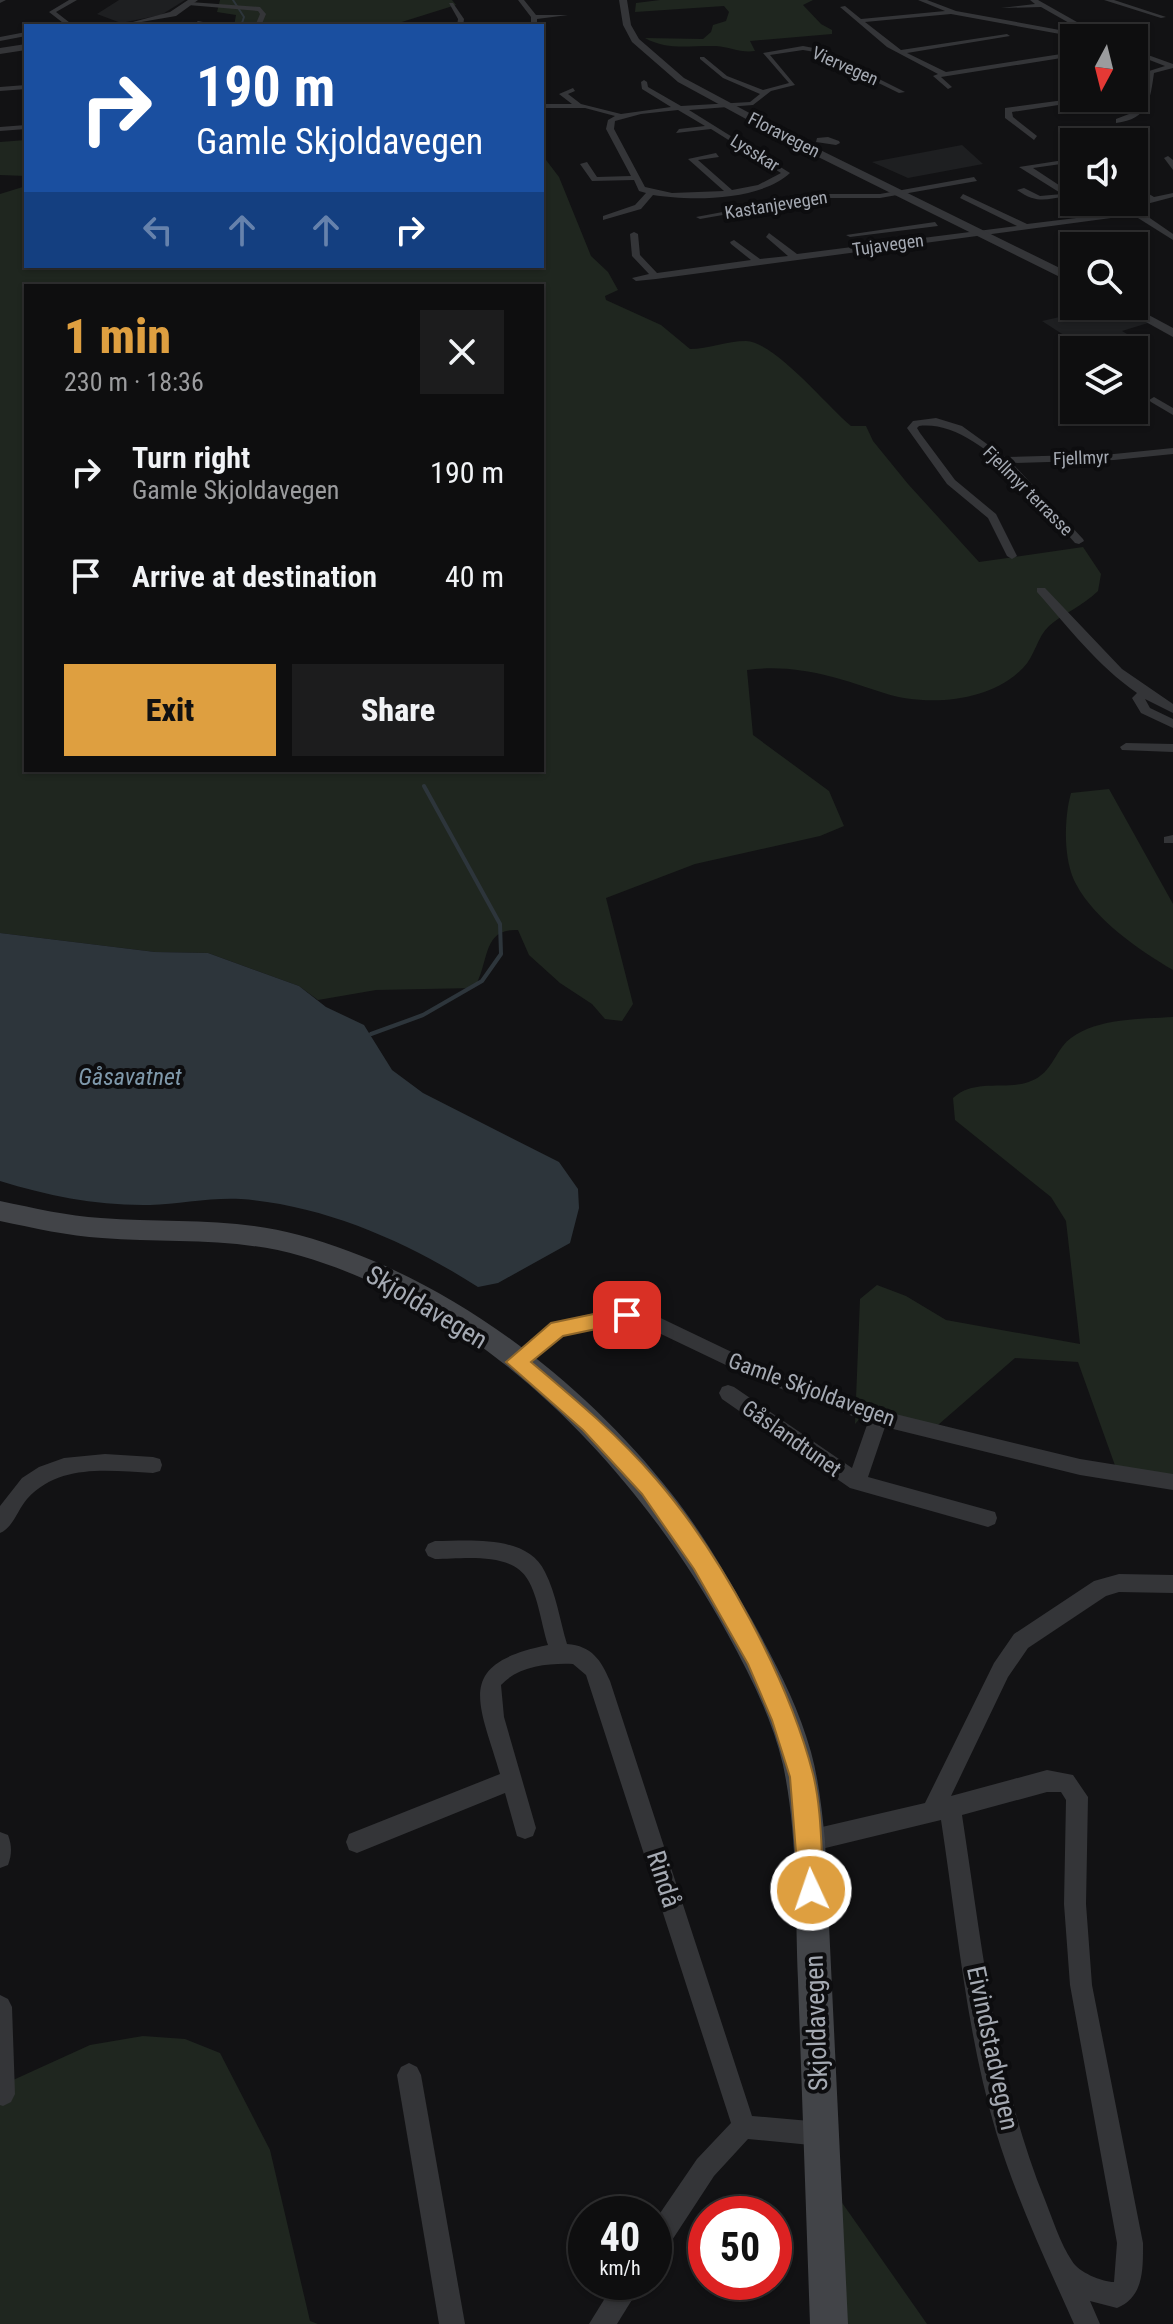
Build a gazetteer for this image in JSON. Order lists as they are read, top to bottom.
{
  "streets": {
    "main road": ["Skjoldavegen"],
    "street": [
      "Viervegen",
      "Floravegen",
      "Lysskar",
      "Kastanjevegen",
      "Tujavegen",
      "Fjellmyr",
      "Fjellmyr terrasse",
      "Gamle Skjoldavegen",
      "Gåslandtunet",
      "Rindå",
      "Eivindstadvegen"
    ]
  },
  "crossings": [
    ["Viervegen", "Floravegen"],
    ["Viervegen", "Lysskar"],
    ["Floravegen", "Lysskar"],
    ["Floravegen", "Kastanjevegen"],
    ["Floravegen", "Tujavegen"],
    ["Fjellmyr", "Fjellmyr terrasse"],
    ["Skjoldavegen", "Gamle Skjoldavegen"],
    ["Gamle Skjoldavegen", "Gåslandtunet"]
  ],
  "water": ["Gåsavatnet"],
  "north": "bottom",
  "page": {
    "turn": ["190 m", "Gamle Skjoldavegen"],
    "heading": ["1 min", "230 m · 18:36"],
    "list": [
      {
        "name": "Turn right",
        "note": "Gamle Skjoldavegen",
        "value": "190 m"
      },
      {
        "name": "Arrive at destination",
        "value": "40 m"
      }
    ],
    "buttons": ["Exit", "Share"],
    "speed": "40 km/h",
    "limit": "50"
  }
}
